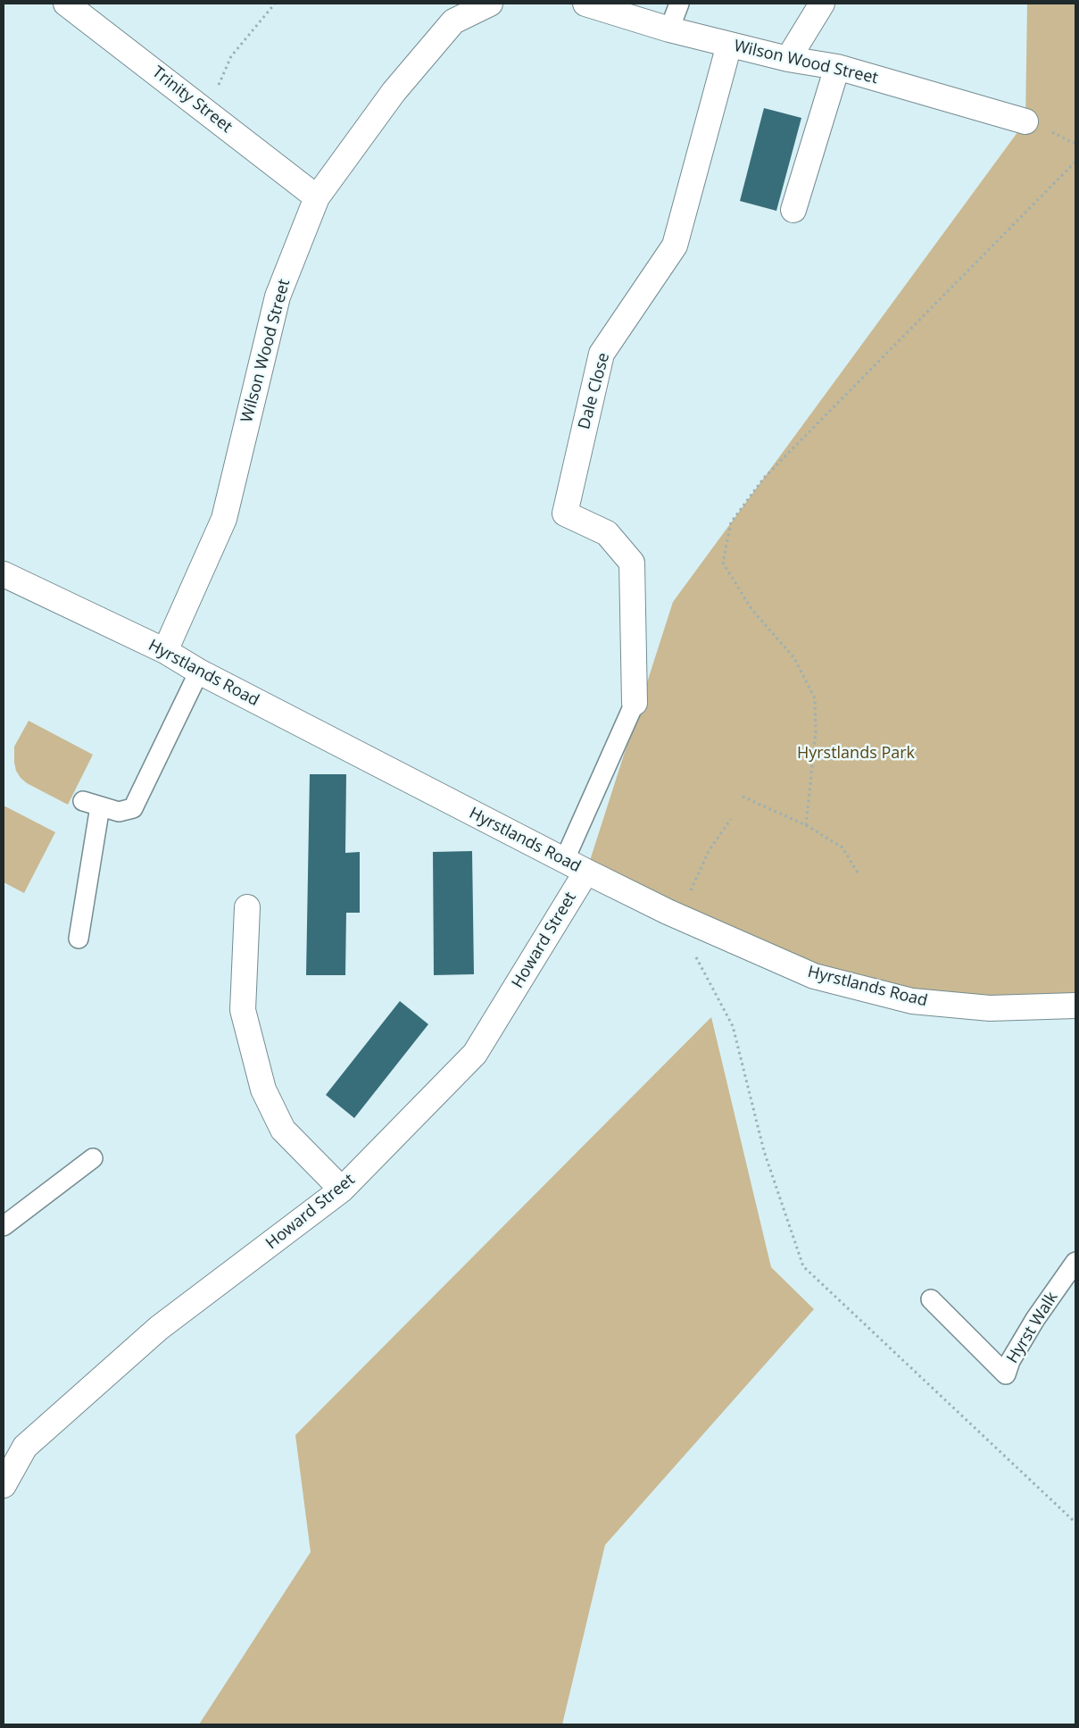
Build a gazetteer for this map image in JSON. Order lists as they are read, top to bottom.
{
  "streets": {
    "street": [
      "Wilson Wood Street",
      "Trinity Street",
      "Dale Close",
      "Hyrstlands Road",
      "Howard Street"
    ],
    "lane": ["Hyrst Walk"]
  },
  "crossings": [
    ["Wilson Wood Street", "Trinity Street"],
    ["Wilson Wood Street", "Dale Close"],
    ["Wilson Wood Street", "Hyrstlands Road"],
    ["Hyrstlands Road", "Howard Street"]
  ],
  "parks": ["Hyrstlands Park"]
}
